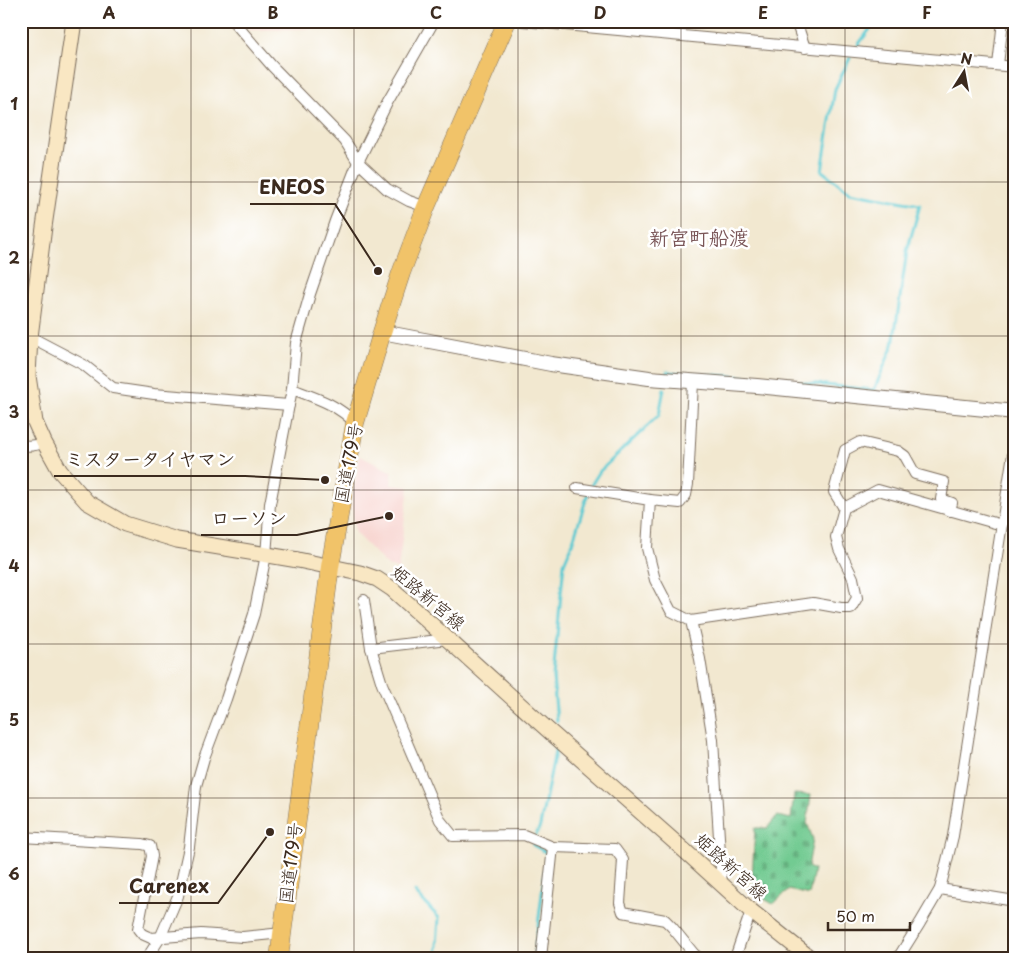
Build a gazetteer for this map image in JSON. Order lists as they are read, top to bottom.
{
  "streets": {
    "highway": ["国道179号"],
    "main road": ["姫路新宮線"]
  },
  "crossings": [
    ["国道179号", "姫路新宮線"]
  ],
  "districts": ["新宮町船渡"],
  "places": [
    "ENEOS",
    "ミスタータイヤマン",
    "ローソン",
    "Carenex"
  ],
  "scale_bar": "50 m",
  "north": "top",
  "grid": {
    "columns": [
      "A",
      "B",
      "C",
      "D",
      "E",
      "F"
    ],
    "rows": [
      "1",
      "2",
      "3",
      "4",
      "5",
      "6"
    ]
  }
}
